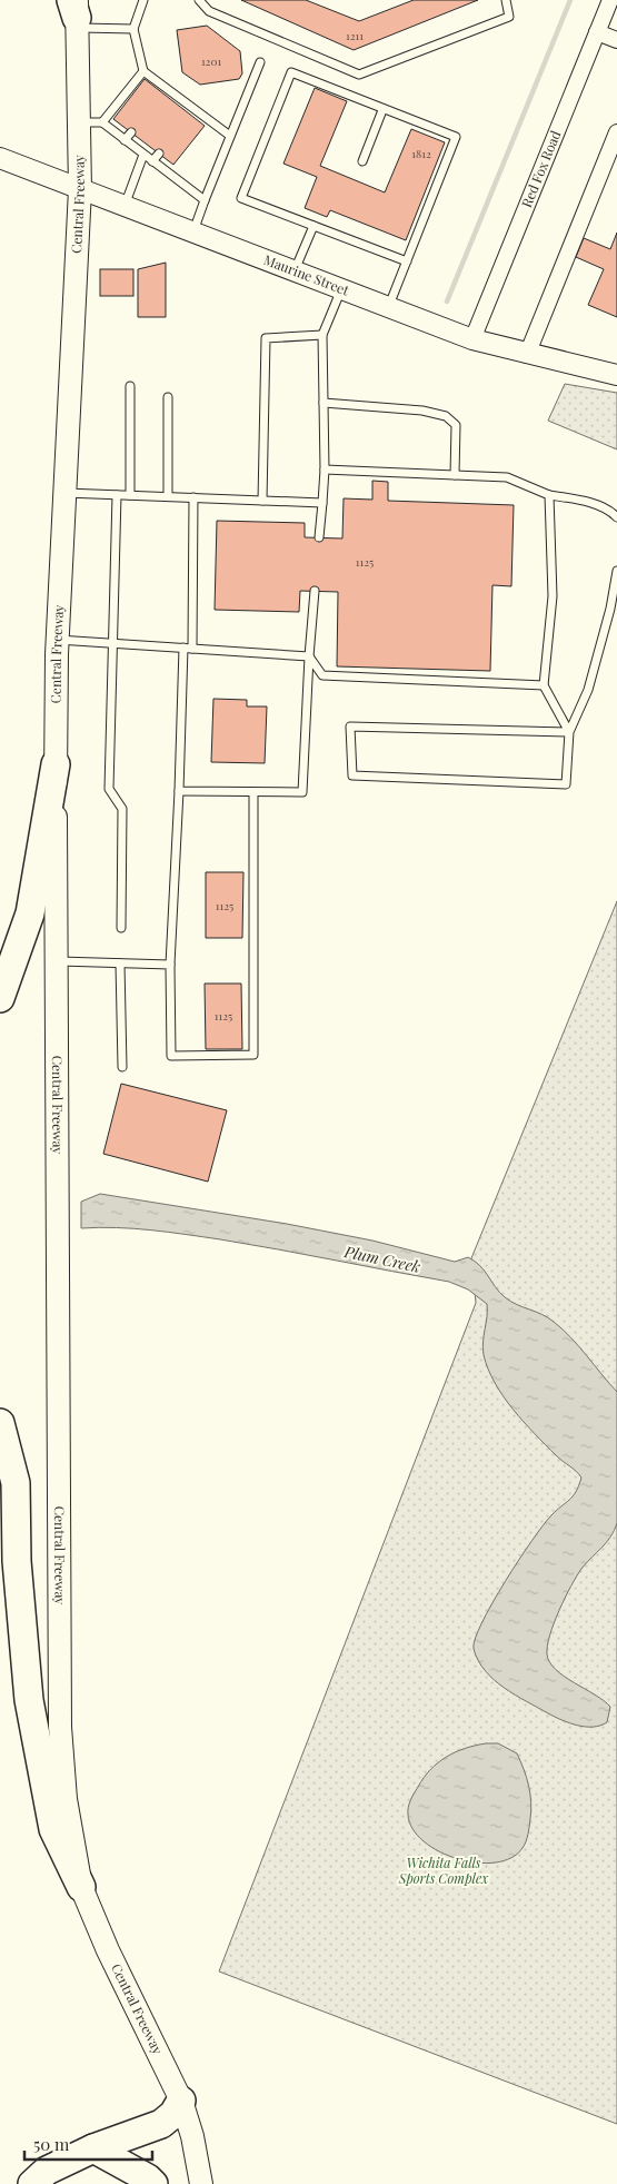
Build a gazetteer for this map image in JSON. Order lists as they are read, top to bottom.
{
  "streets": {
    "main road": ["Central Freeway"],
    "street": ["Red Fox Road", "Maurine Street"]
  },
  "crossings": [
    ["Red Fox Road", "Maurine Street"],
    ["Central Freeway", "Maurine Street"]
  ],
  "water": ["Plum Creek"],
  "parks": ["Wichita Falls Sports Complex"],
  "house_numbers": [
    "1211",
    "1201",
    "1812",
    "1125",
    "1125",
    "1125"
  ],
  "scale_bar": "50 m"
}
